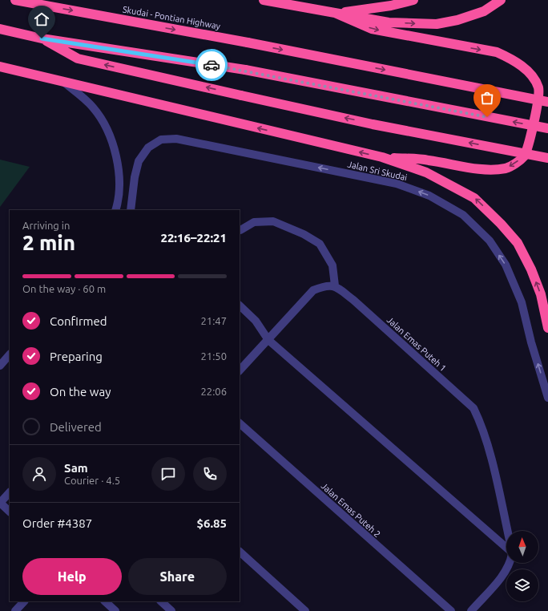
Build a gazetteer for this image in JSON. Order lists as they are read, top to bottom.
{
  "streets": {
    "highway": ["Skudai - Pontian Highway"],
    "street": ["Jalan Sri Skudai", "Jalan Emas Puteh 1", "Jalan Emas Puteh 2"]
  },
  "north": "top",
  "page": {
    "heading": ["2 min", "Arriving in", "22:16–22:21"],
    "panel": [
      "Sam",
      "Courier · 4.5",
      "Order #4387",
      "$6.85"
    ],
    "bar": "On the way · 60 m",
    "list": [
      ["Confirmed", "21:47"],
      ["Preparing", "21:50"],
      ["On the way", "22:06"],
      "Delivered"
    ],
    "buttons": ["Help", "Share"]
  }
}
